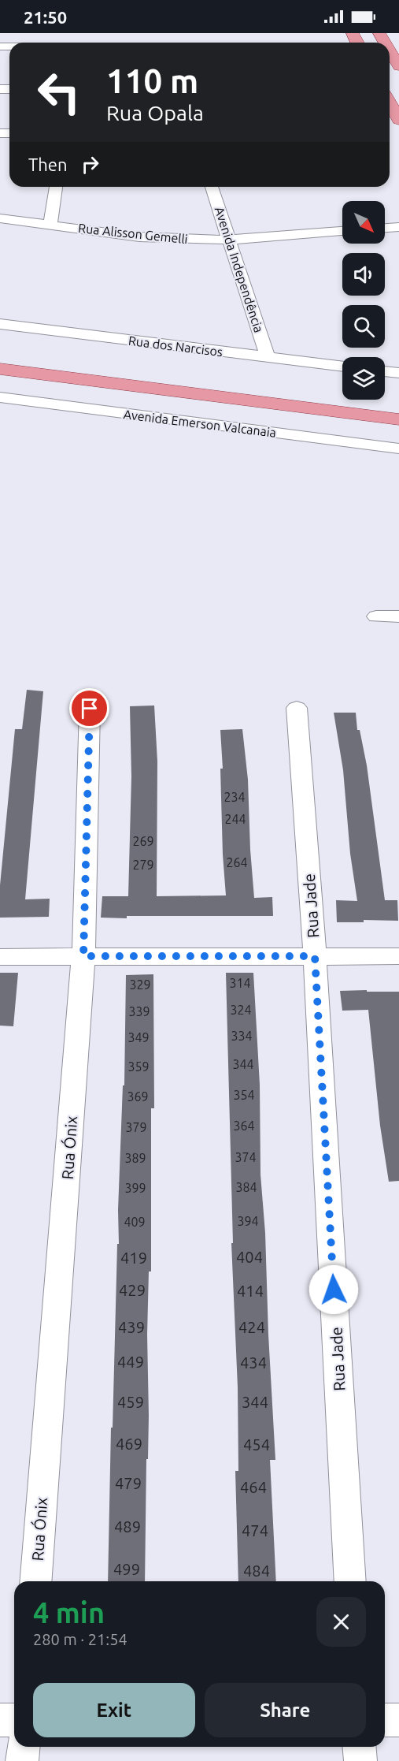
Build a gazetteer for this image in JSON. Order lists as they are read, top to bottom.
{
  "streets": {
    "street": [
      "Rua Alisson Gemelli",
      "Avenida Independência",
      "Rua dos Narcisos",
      "Avenida Emerson Valcanaia",
      "Rua Jade",
      "Rua Ónix"
    ]
  },
  "crossings": [
    ["Rua Alisson Gemelli", "Avenida Independência"],
    ["Avenida Independência", "Rua dos Narcisos"]
  ],
  "house_numbers": [
    "234",
    "244",
    "269",
    "264",
    "279",
    "314",
    "329",
    "324",
    "339",
    "334",
    "349",
    "344",
    "359",
    "354",
    "369",
    "364",
    "379",
    "374",
    "389",
    "384",
    "399",
    "394",
    "409",
    "404",
    "419",
    "429",
    "414",
    "439",
    "424",
    "449",
    "434",
    "459",
    "344",
    "469",
    "454",
    "479",
    "464",
    "489",
    "474",
    "499",
    "484"
  ],
  "north": "bottom right",
  "page": {
    "status": "21:50",
    "turn": ["110 m", "Rua Opala"],
    "then": "Then",
    "heading": ["4 min", "280 m · 21:54"],
    "buttons": ["Exit", "Share"]
  }
}
